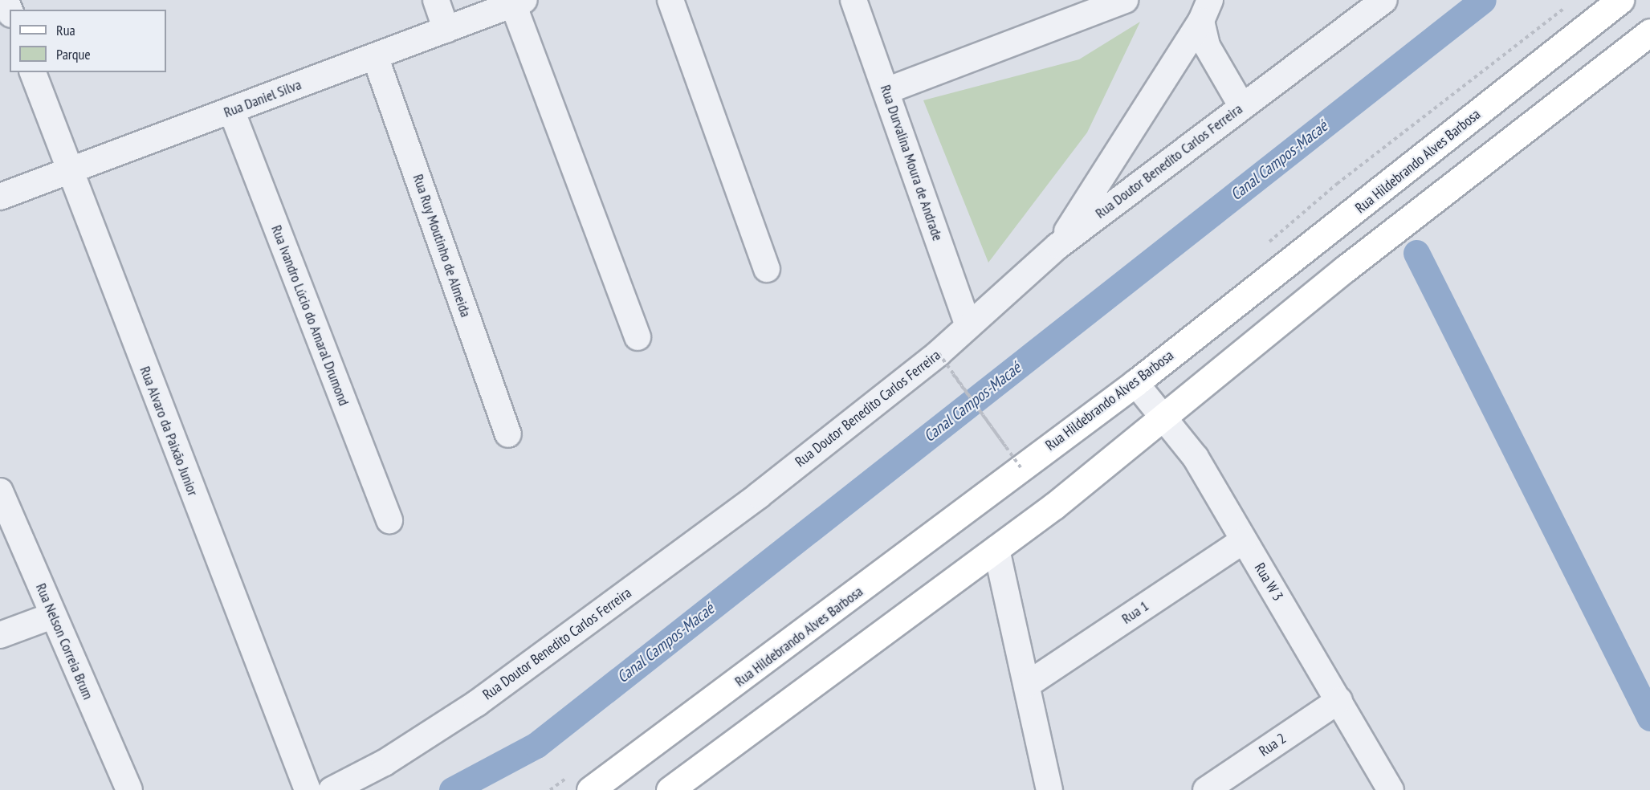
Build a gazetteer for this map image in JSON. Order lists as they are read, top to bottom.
{
  "streets": {
    "main road": ["Rua Hildebrando Alves Barbosa"],
    "street": [
      "Rua Daniel Silva",
      "Rua Doutor Benedito Carlos Ferreira",
      "Rua Durvalina Moura de Andrade",
      "Rua Ruy Moutinho de Almeida",
      "Rua Ivandro Lúcio do Amaral Drumond",
      "Rua Alvaro da Paixão Junior",
      "Rua W 3",
      "Rua 1",
      "Rua Nelson Correia Brum",
      "Rua 2"
    ]
  },
  "crossings": [
    ["Rua Daniel Silva", "Rua Ruy Moutinho de Almeida"],
    ["Rua Daniel Silva", "Rua Ivandro Lúcio do Amaral Drumond"],
    ["Rua Daniel Silva", "Rua Alvaro da Paixão Junior"],
    ["Rua Doutor Benedito Carlos Ferreira", "Rua Durvalina Moura de Andrade"],
    ["Rua Hildebrando Alves Barbosa", "Rua W 3"],
    ["Rua W 3", "Rua 1"],
    ["Rua W 3", "Rua 2"]
  ],
  "water": ["Canal Campos-Macaé"],
  "legend": ["Rua", "Parque"]
}
